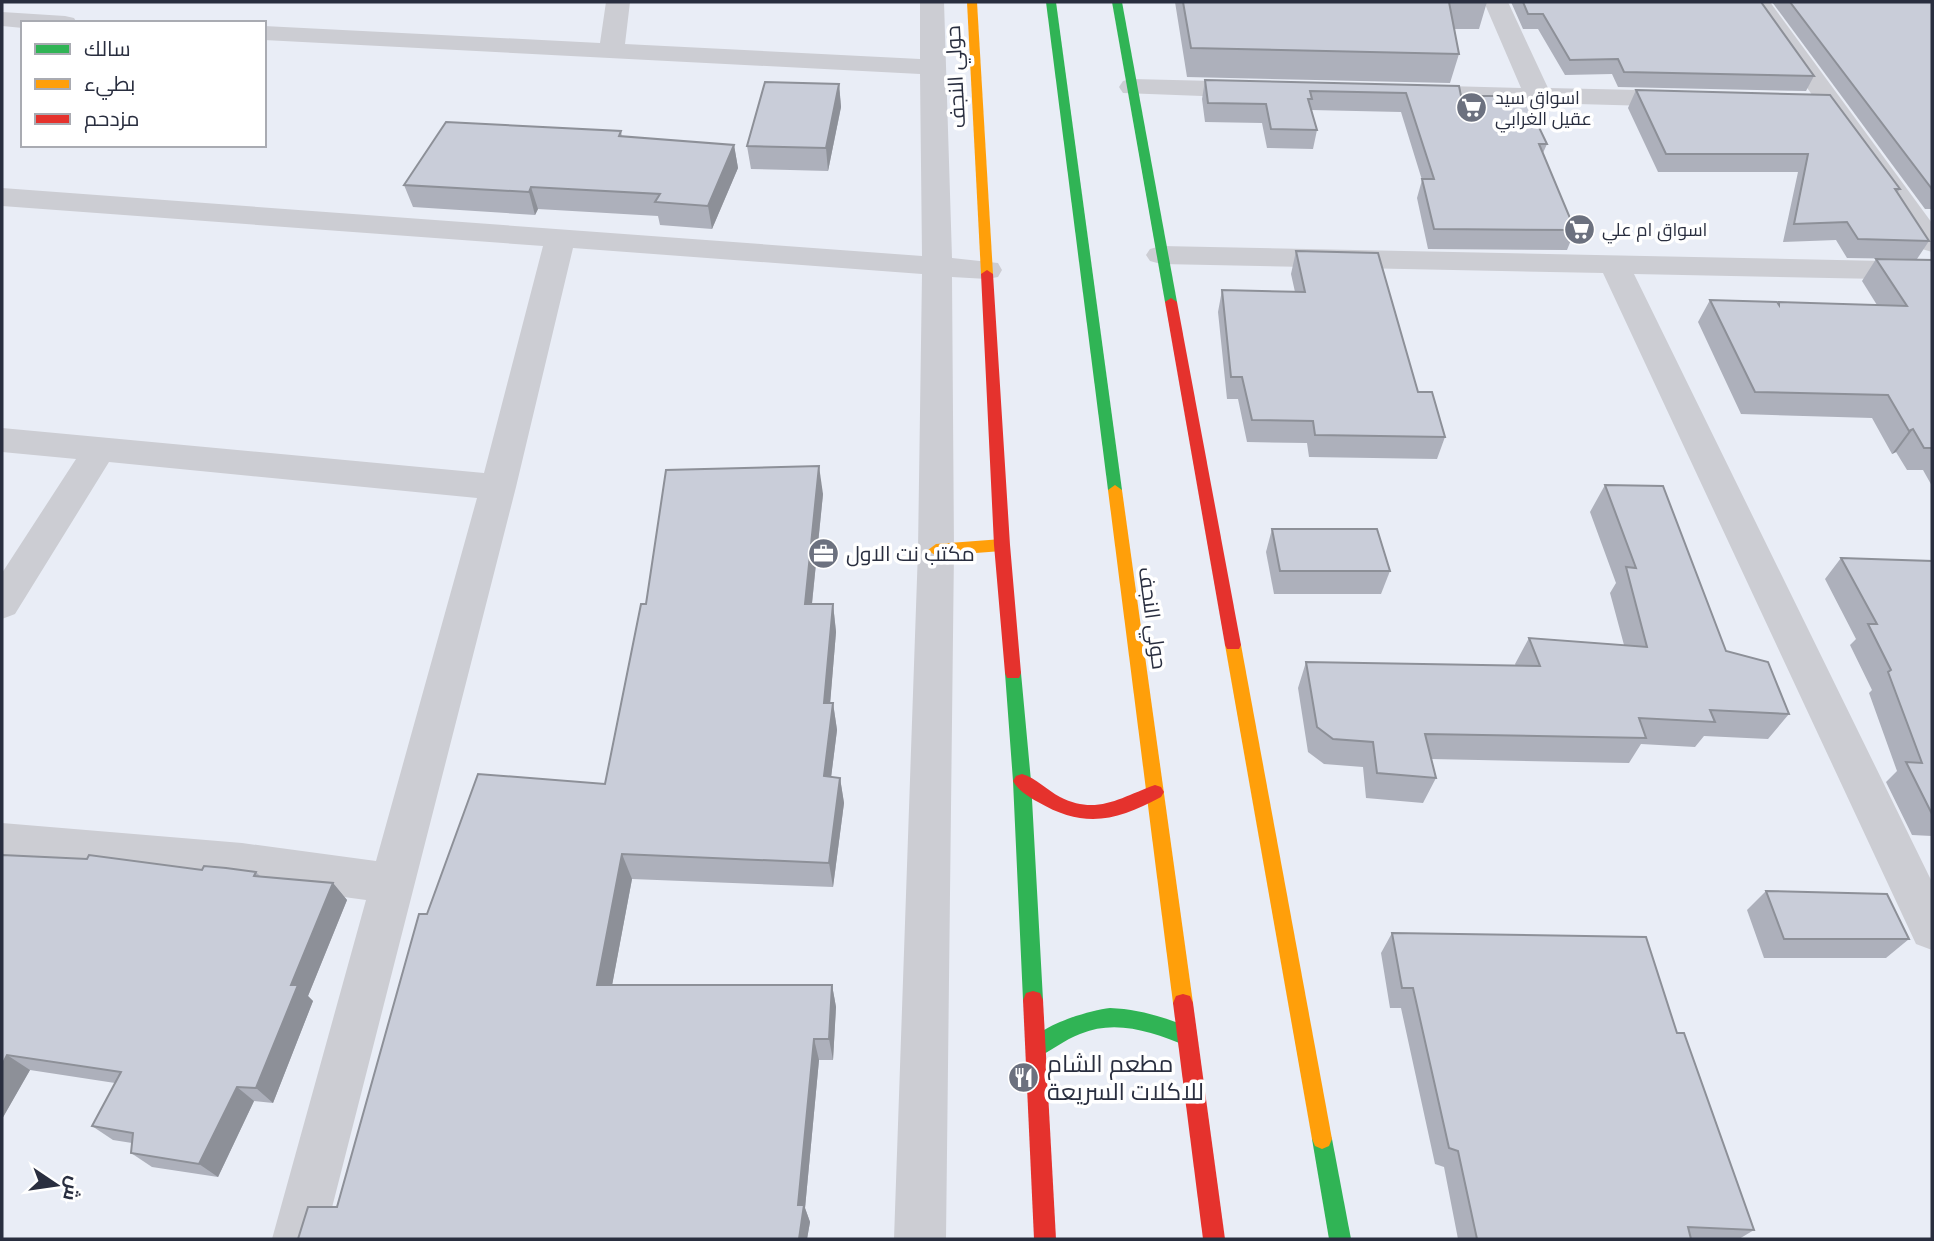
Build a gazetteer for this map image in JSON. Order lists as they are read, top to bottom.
{
  "streets": {
    "main road": ["حولي النجف"]
  },
  "places": {
    "supermarket": ["اسواق سيد عقيل الغرابي", "اسواق ام علي"],
    "office": ["مكتب نت الاول"],
    "restaurant": ["مطعم الشام للاكلات السريعة"]
  },
  "legend": ["سالك", "بطيء", "مزدحم"],
  "north": "right"
}
